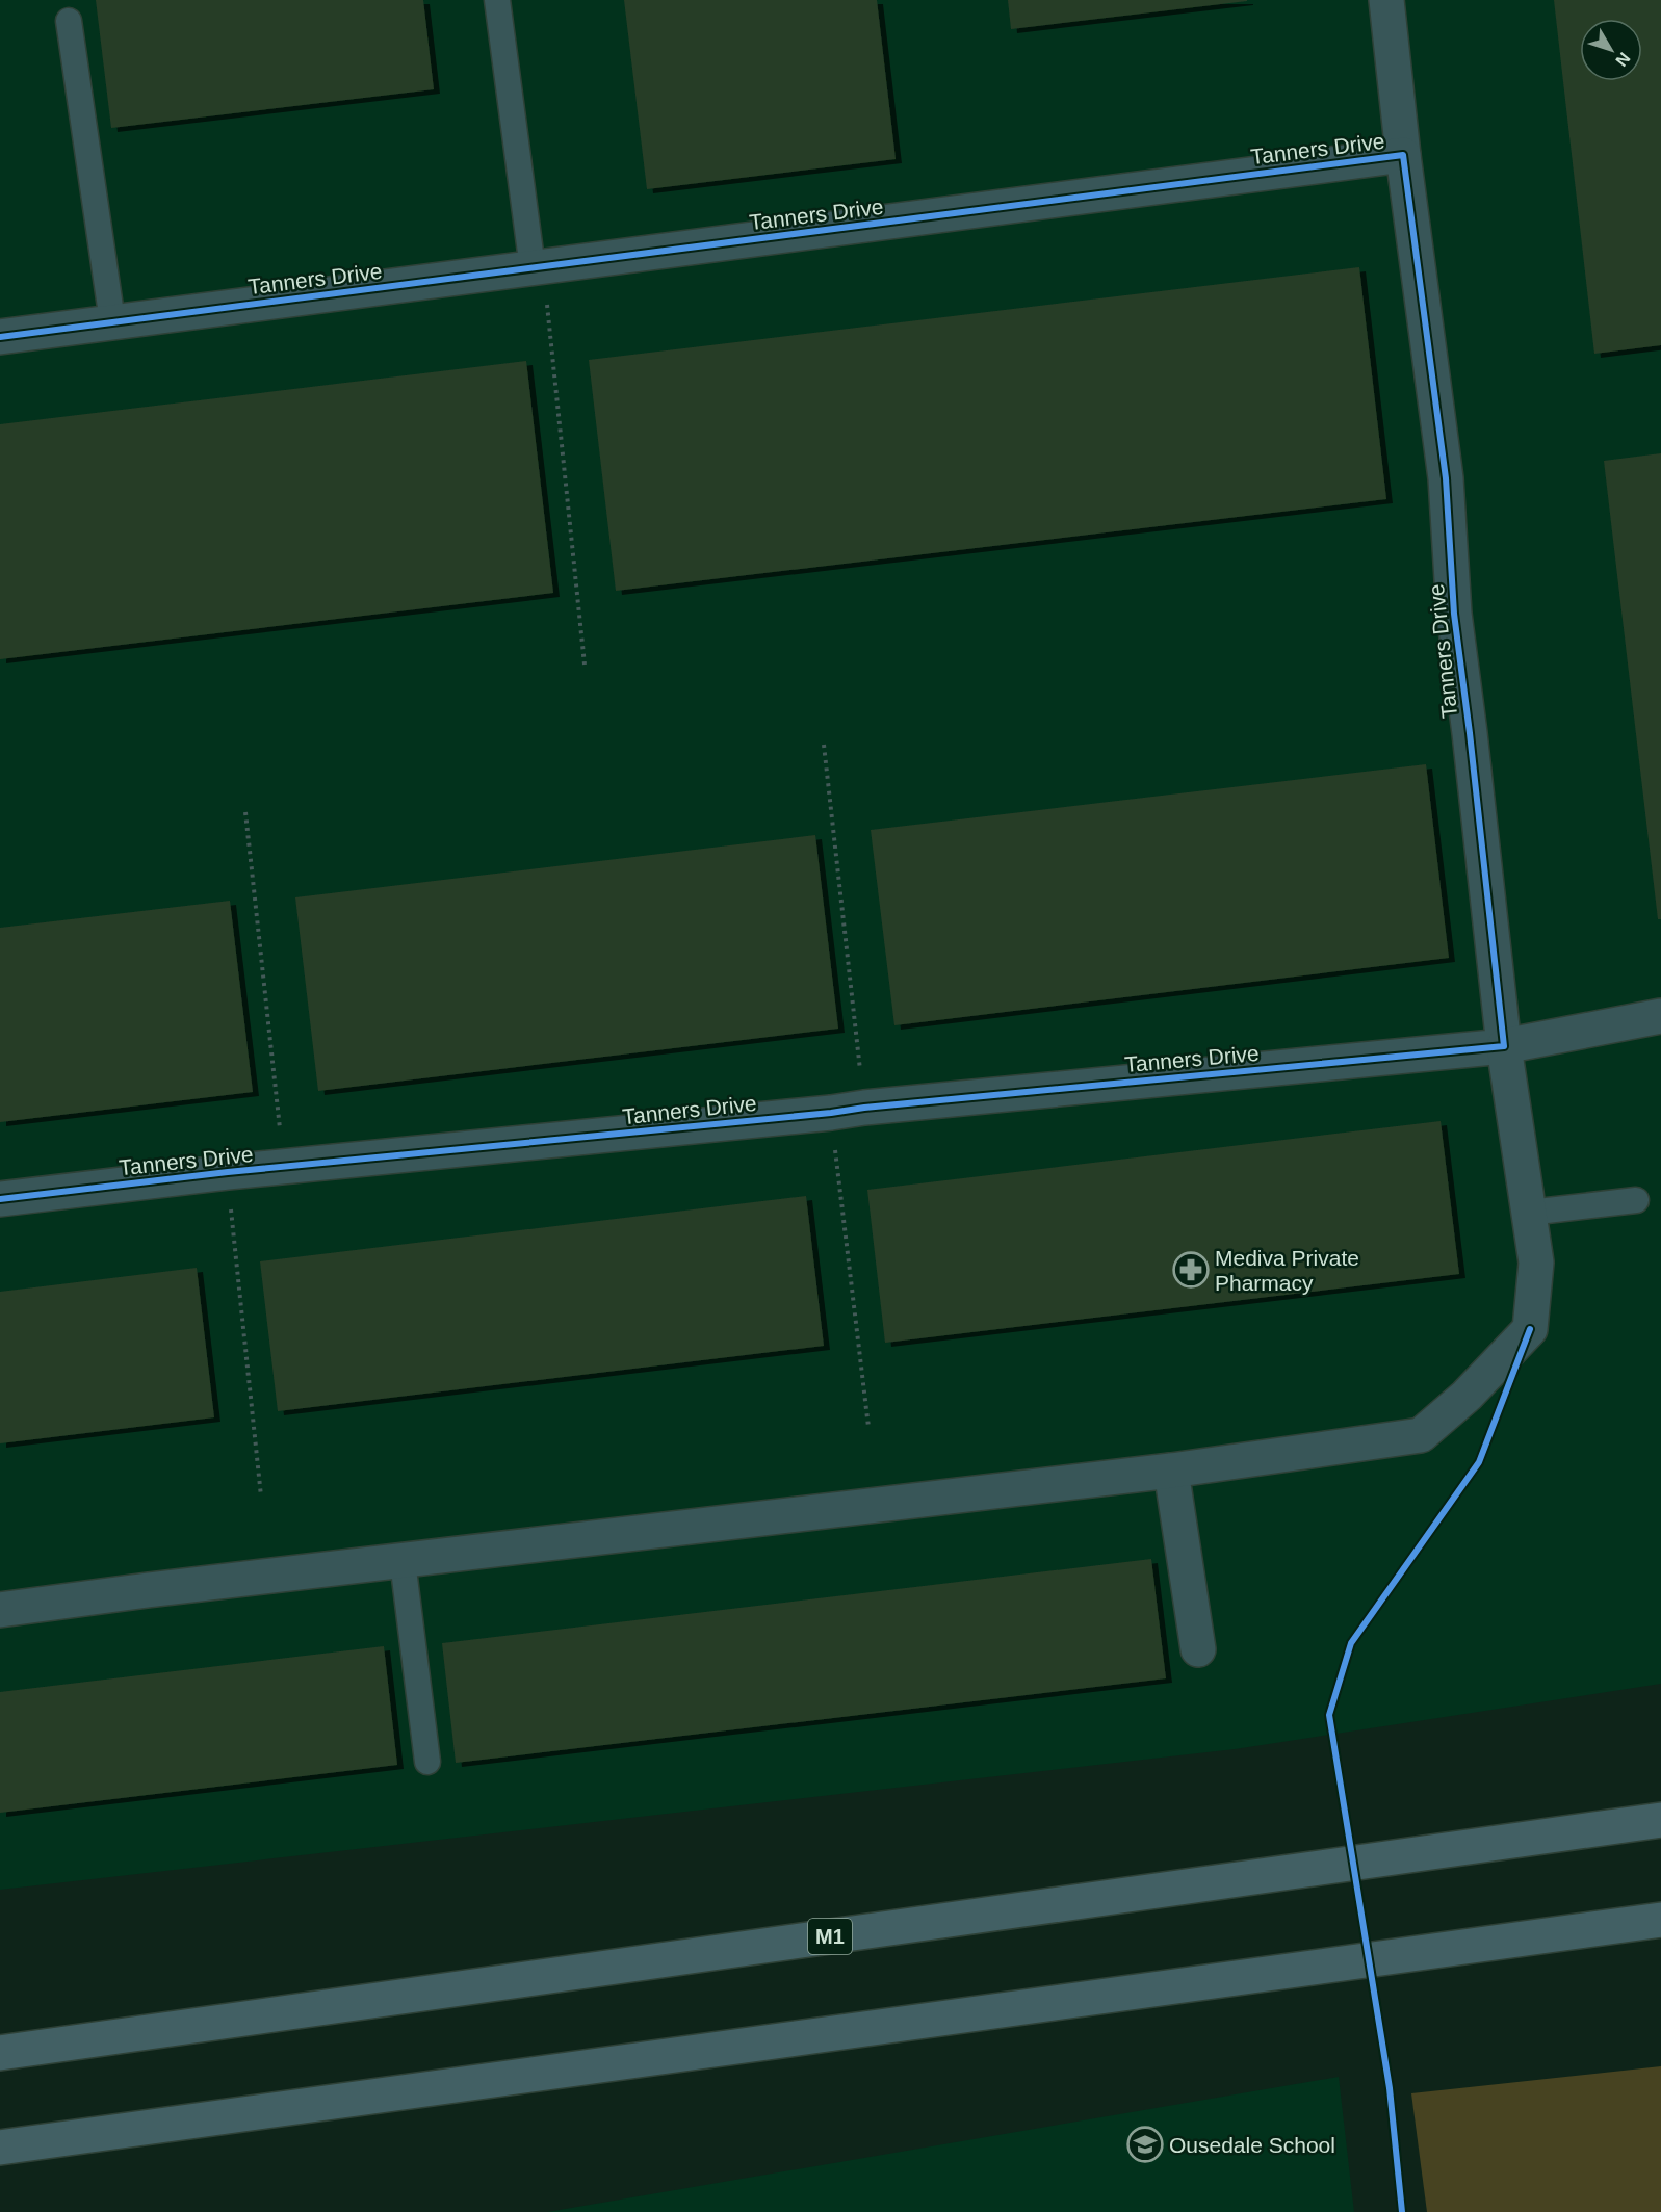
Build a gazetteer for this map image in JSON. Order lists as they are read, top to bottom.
{
  "streets": {
    "highway": ["M1"],
    "street": ["Tanners Drive"]
  },
  "places": {
    "pharmacy": ["Mediva Private Pharmacy"],
    "school or university": ["Ousedale School"]
  },
  "north": "bottom right"
}
